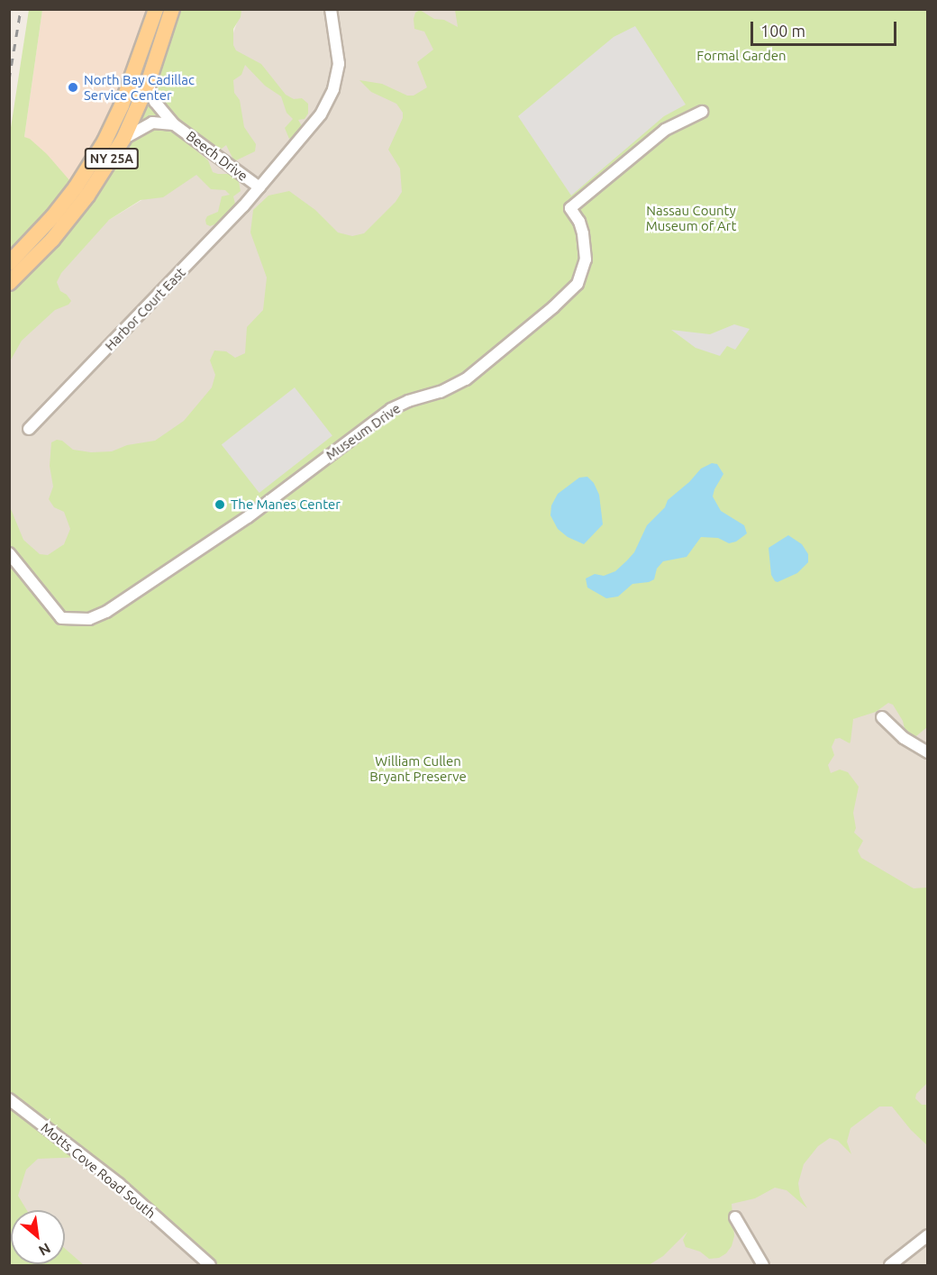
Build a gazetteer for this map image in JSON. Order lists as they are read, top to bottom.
{
  "streets": {
    "main road": ["NY 25A"],
    "street": [
      "Beech Drive",
      "Harbor Court East",
      "Museum Drive",
      "Motts Cove Road South"
    ]
  },
  "crossings": [
    ["Beech Drive", "NY 25A"],
    ["Beech Drive", "Harbor Court East"]
  ],
  "parks": ["Formal Garden", "Nassau County Museum of Art", "William Cullen Bryant Preserve"],
  "places": ["North Bay Cadillac Service Center", "The Manes Center"],
  "scale_bar": "100 m",
  "north": "bottom right"
}
